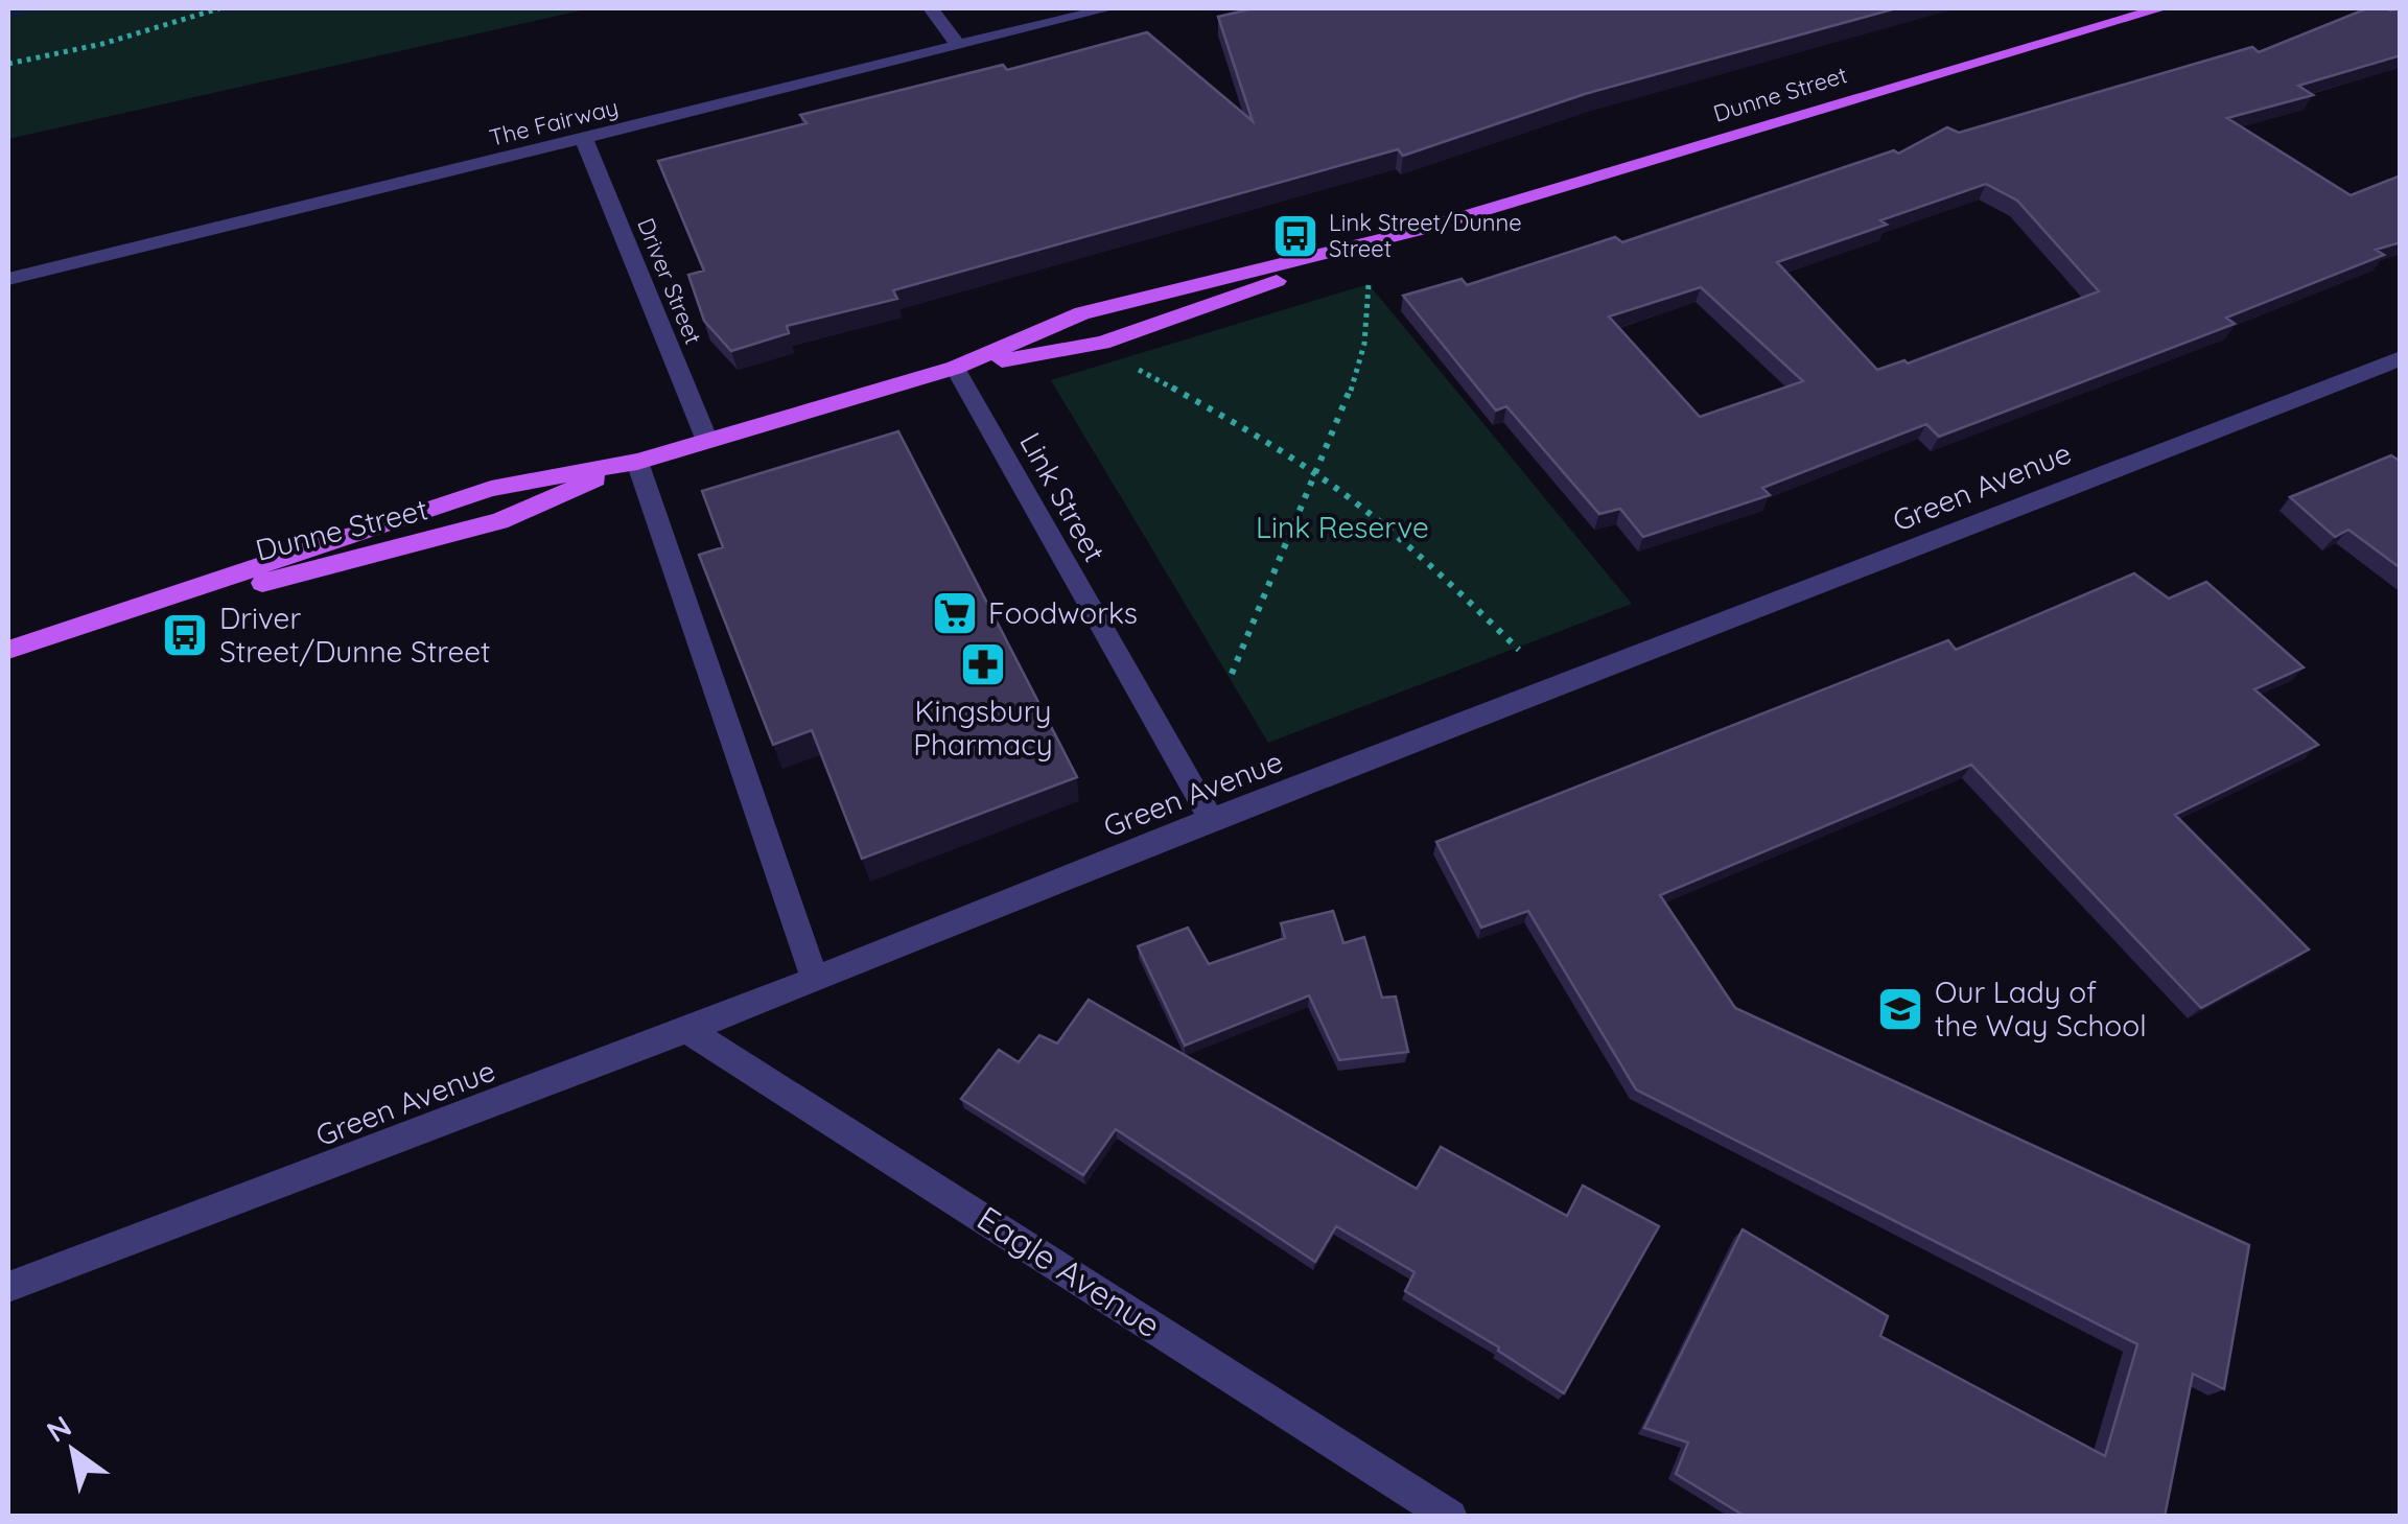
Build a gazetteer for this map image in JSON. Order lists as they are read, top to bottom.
{
  "streets": {
    "main road": ["Dunne Street"],
    "street": [
      "The Fairway",
      "Driver Street",
      "Green Avenue",
      "Link Street",
      "Eagle Avenue"
    ]
  },
  "crossings": [
    ["Dunne Street", "Driver Street"],
    ["Dunne Street", "Link Street"],
    ["The Fairway", "Driver Street"],
    ["Green Avenue", "Link Street"],
    ["Green Avenue", "Eagle Avenue"]
  ],
  "parks": ["Link Reserve"],
  "places": {
    "bus stop": ["Link Street/Dunne Street", "Driver Street/Dunne Street"],
    "supermarket": ["Foodworks"],
    "pharmacy": ["Kingsbury Pharmacy"],
    "school or university": ["Our Lady of the Way School"]
  },
  "north": "top left"
}
